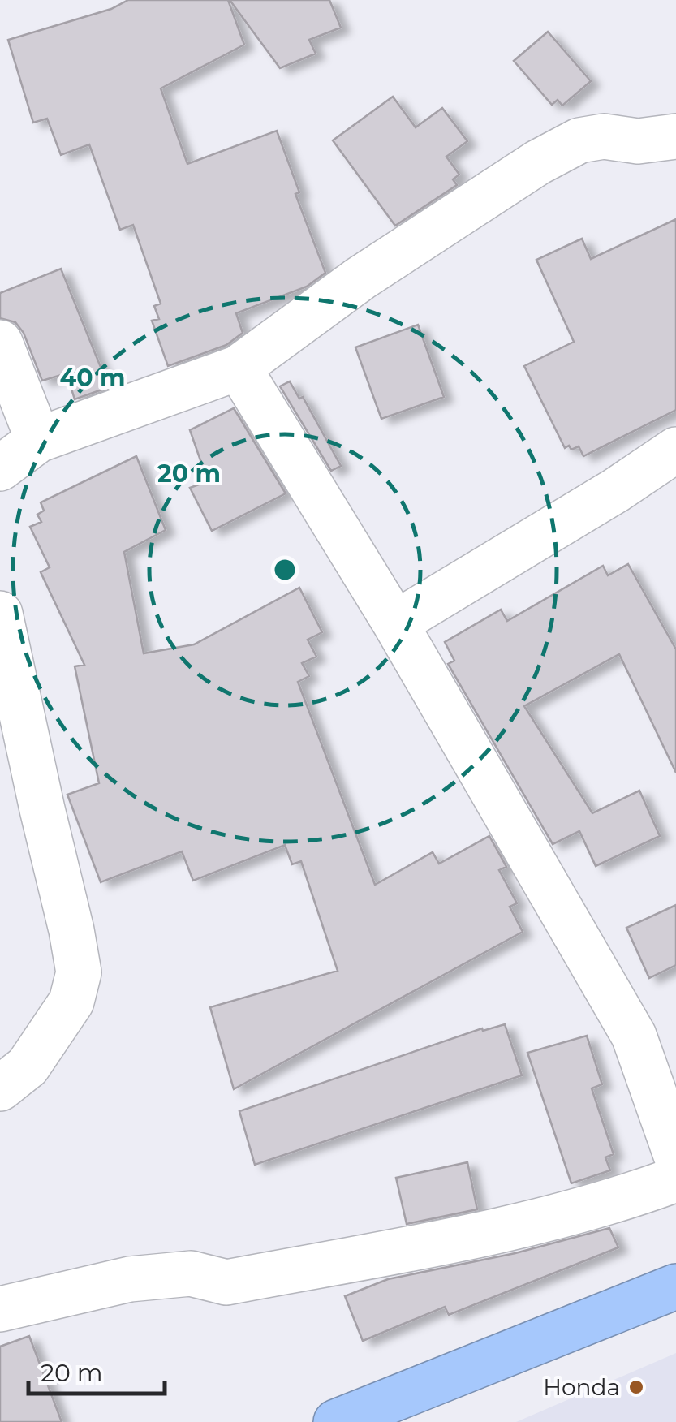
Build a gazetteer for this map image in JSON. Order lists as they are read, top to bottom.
{
  "places": ["Honda"],
  "scale_bar": "20 m",
  "rings": ["40 m", "20 m"]
}
